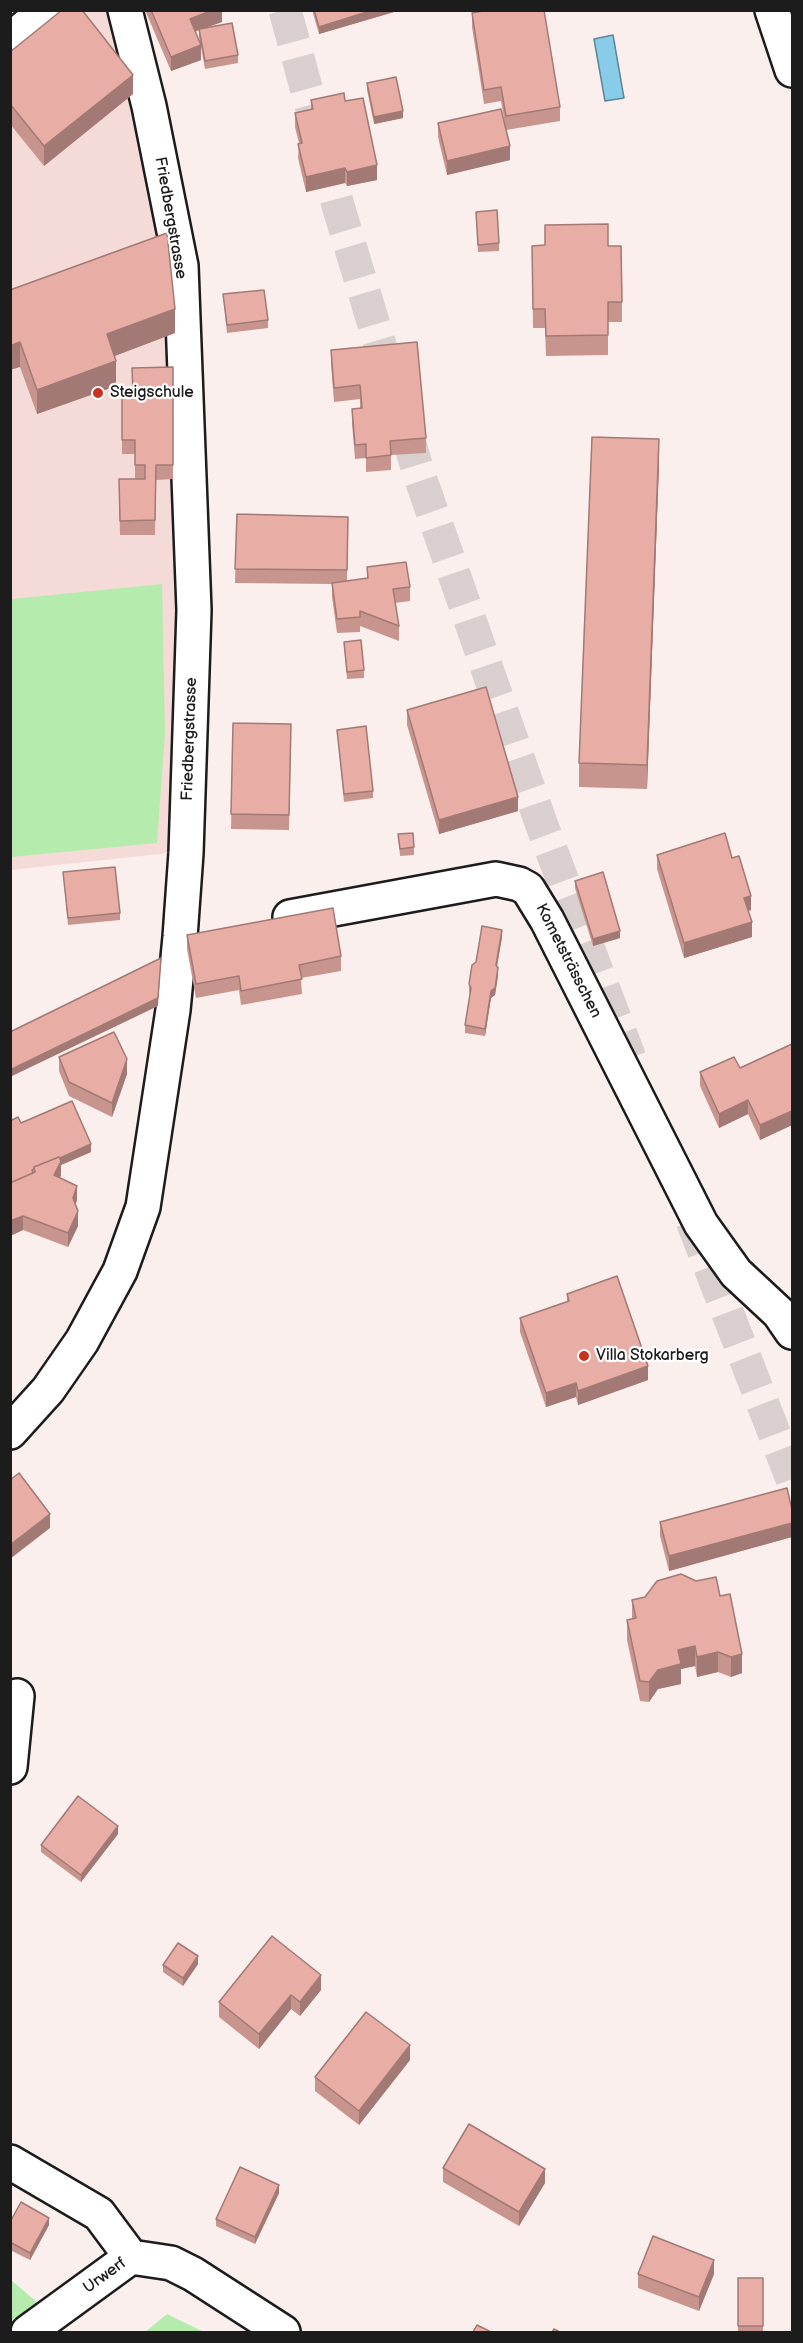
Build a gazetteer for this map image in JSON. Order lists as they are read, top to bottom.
{
  "streets": {
    "street": ["Friedbergstrasse", "Kometsträsschen", "Urwerf"]
  },
  "places": ["Steigschule", "Villa Stokarberg"]
}
